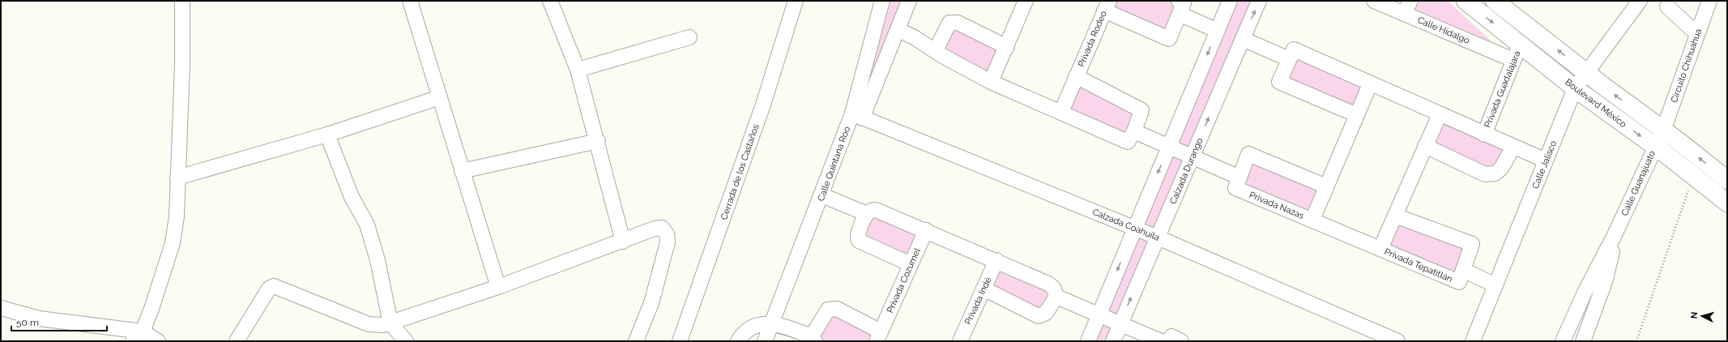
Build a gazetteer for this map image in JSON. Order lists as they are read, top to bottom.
{
  "streets": {
    "main road": ["Boulevard México"],
    "street": [
      "Calle Hidalgo",
      "Privada Rodeo",
      "Circuito Chihuahua",
      "Privada Guadalajara",
      "Calle Quintana Roo",
      "Calle Jalisco",
      "Calzada Durango",
      "Cerrada de los Castaños",
      "Calle Guanajuato",
      "Privada Nazas",
      "Calzada Coahuila",
      "Privada Tepatitlán",
      "Privada Cozumel",
      "Privada Indé"
    ]
  },
  "crossings": [
    ["Calle Hidalgo", "Privada Guadalajara"],
    ["Calle Hidalgo", "Boulevard México"],
    ["Circuito Chihuahua", "Boulevard México"],
    ["Circuito Chihuahua", "Calle Guanajuato"],
    ["Privada Guadalajara", "Boulevard México"],
    ["Privada Guadalajara", "Calle Jalisco"],
    ["Privada Guadalajara", "Privada Nazas"],
    ["Privada Guadalajara", "Privada Tepatitlán"],
    ["Boulevard México", "Calle Jalisco"],
    ["Boulevard México", "Calle Guanajuato"],
    ["Calle Quintana Roo", "Calzada Coahuila"],
    ["Calle Quintana Roo", "Privada Cozumel"],
    ["Calle Jalisco", "Privada Tepatitlán"],
    ["Calzada Durango", "Calzada Coahuila"]
  ],
  "scale_bar": "50 m",
  "north": "left"
}
